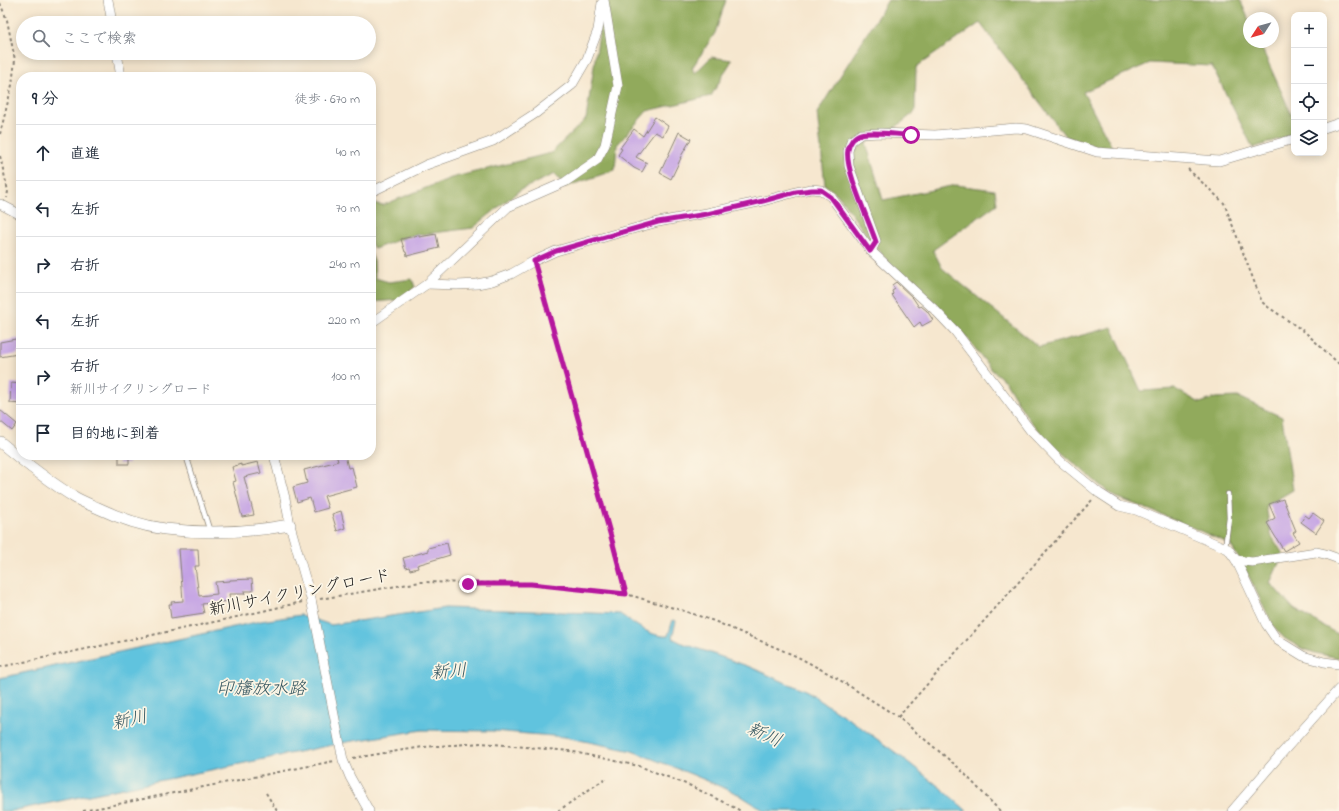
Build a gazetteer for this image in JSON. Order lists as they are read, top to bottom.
{
  "streets": {
    "path": ["新川サイクリングロード"]
  },
  "water": ["新川", "印旛放水路"],
  "north": "bottom left",
  "page": {
    "map_buttons": ["+", "−"],
    "search": "ここで検索",
    "heading": ["9 分", "徒歩 · 670 m"],
    "list": [
      ["直進", "40 m"],
      ["左折", "70 m"],
      ["右折", "240 m"],
      ["左折", "220 m"],
      ["右折", "新川サイクリングロード", "100 m"],
      "目的地に到着"
    ]
  }
}
